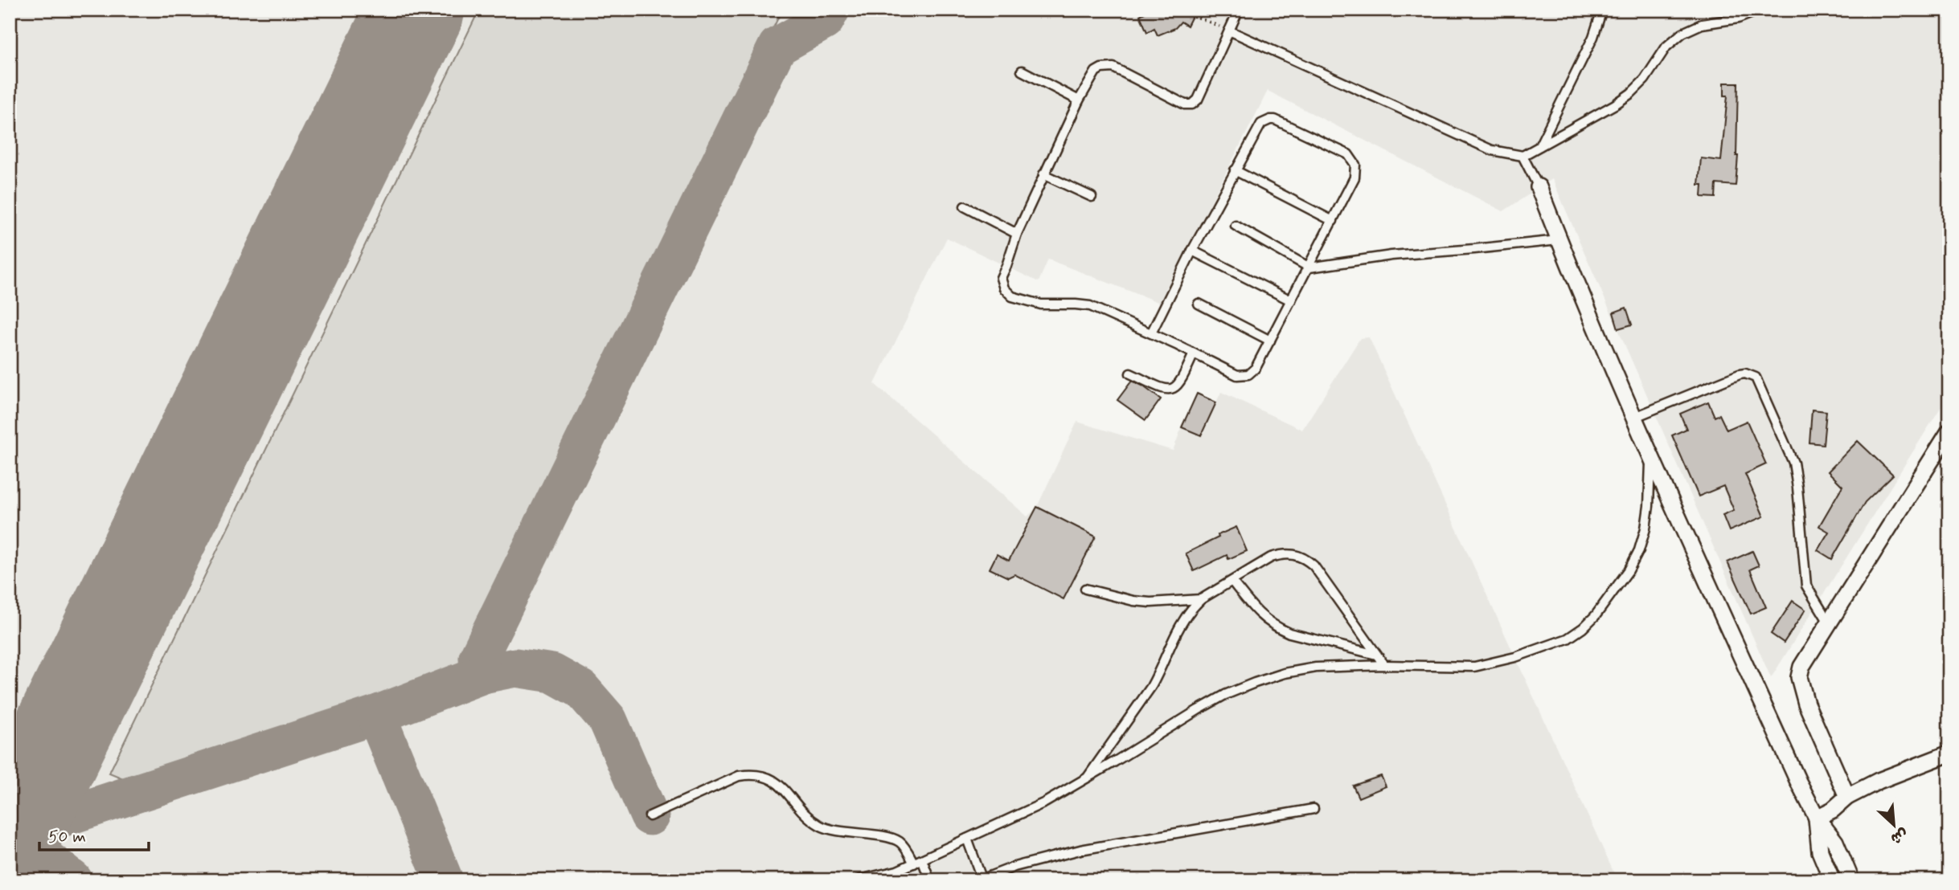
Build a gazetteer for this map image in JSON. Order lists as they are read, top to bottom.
{
  "scale_bar": "50 m",
  "north": "bottom right"
}
